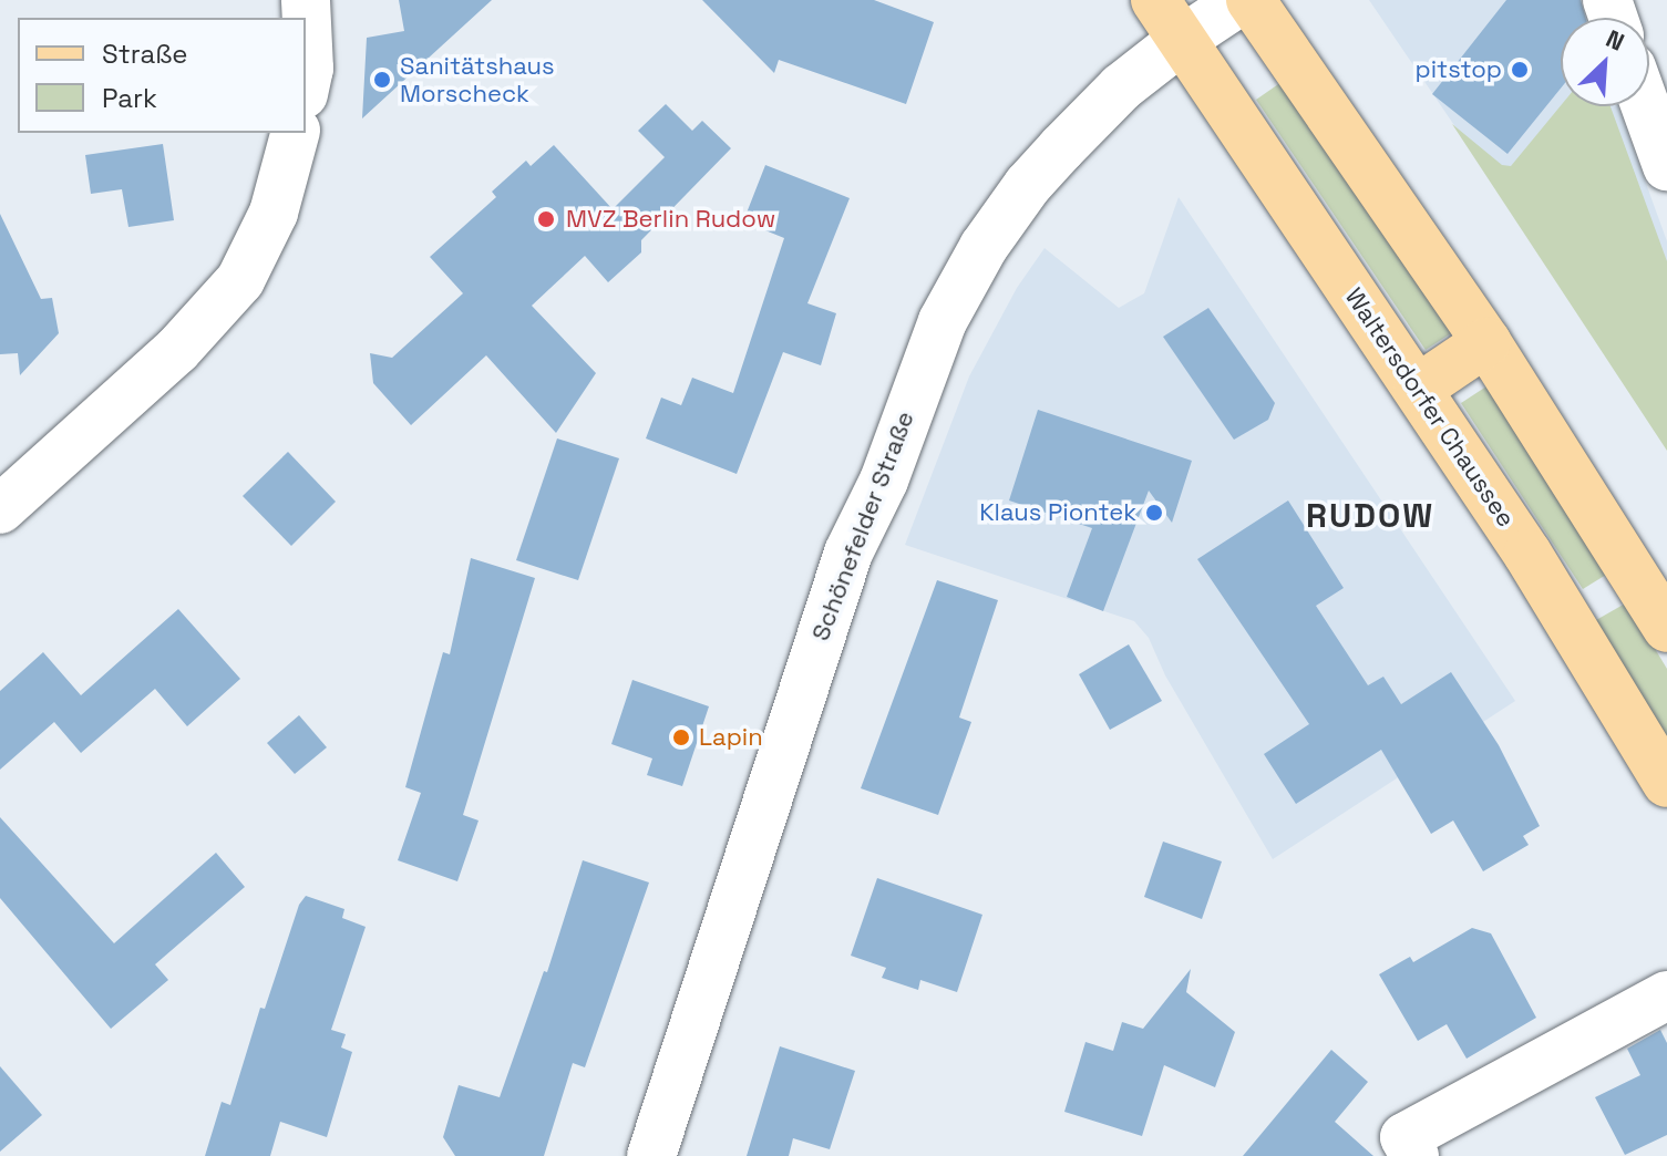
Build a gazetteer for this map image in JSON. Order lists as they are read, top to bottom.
{
  "streets": {
    "main road": ["Waltersdorfer Chaussee"],
    "street": ["Schönefelder Straße"]
  },
  "crossings": [
    ["Waltersdorfer Chaussee", "Schönefelder Straße"]
  ],
  "districts": ["RUDOW"],
  "places": [
    "pitstop",
    "Sanitätshaus Morscheck",
    "MVZ Berlin Rudow",
    "Klaus Piontek",
    "Lapin"
  ],
  "legend": ["Straße", "Park"],
  "north": "top right"
}
